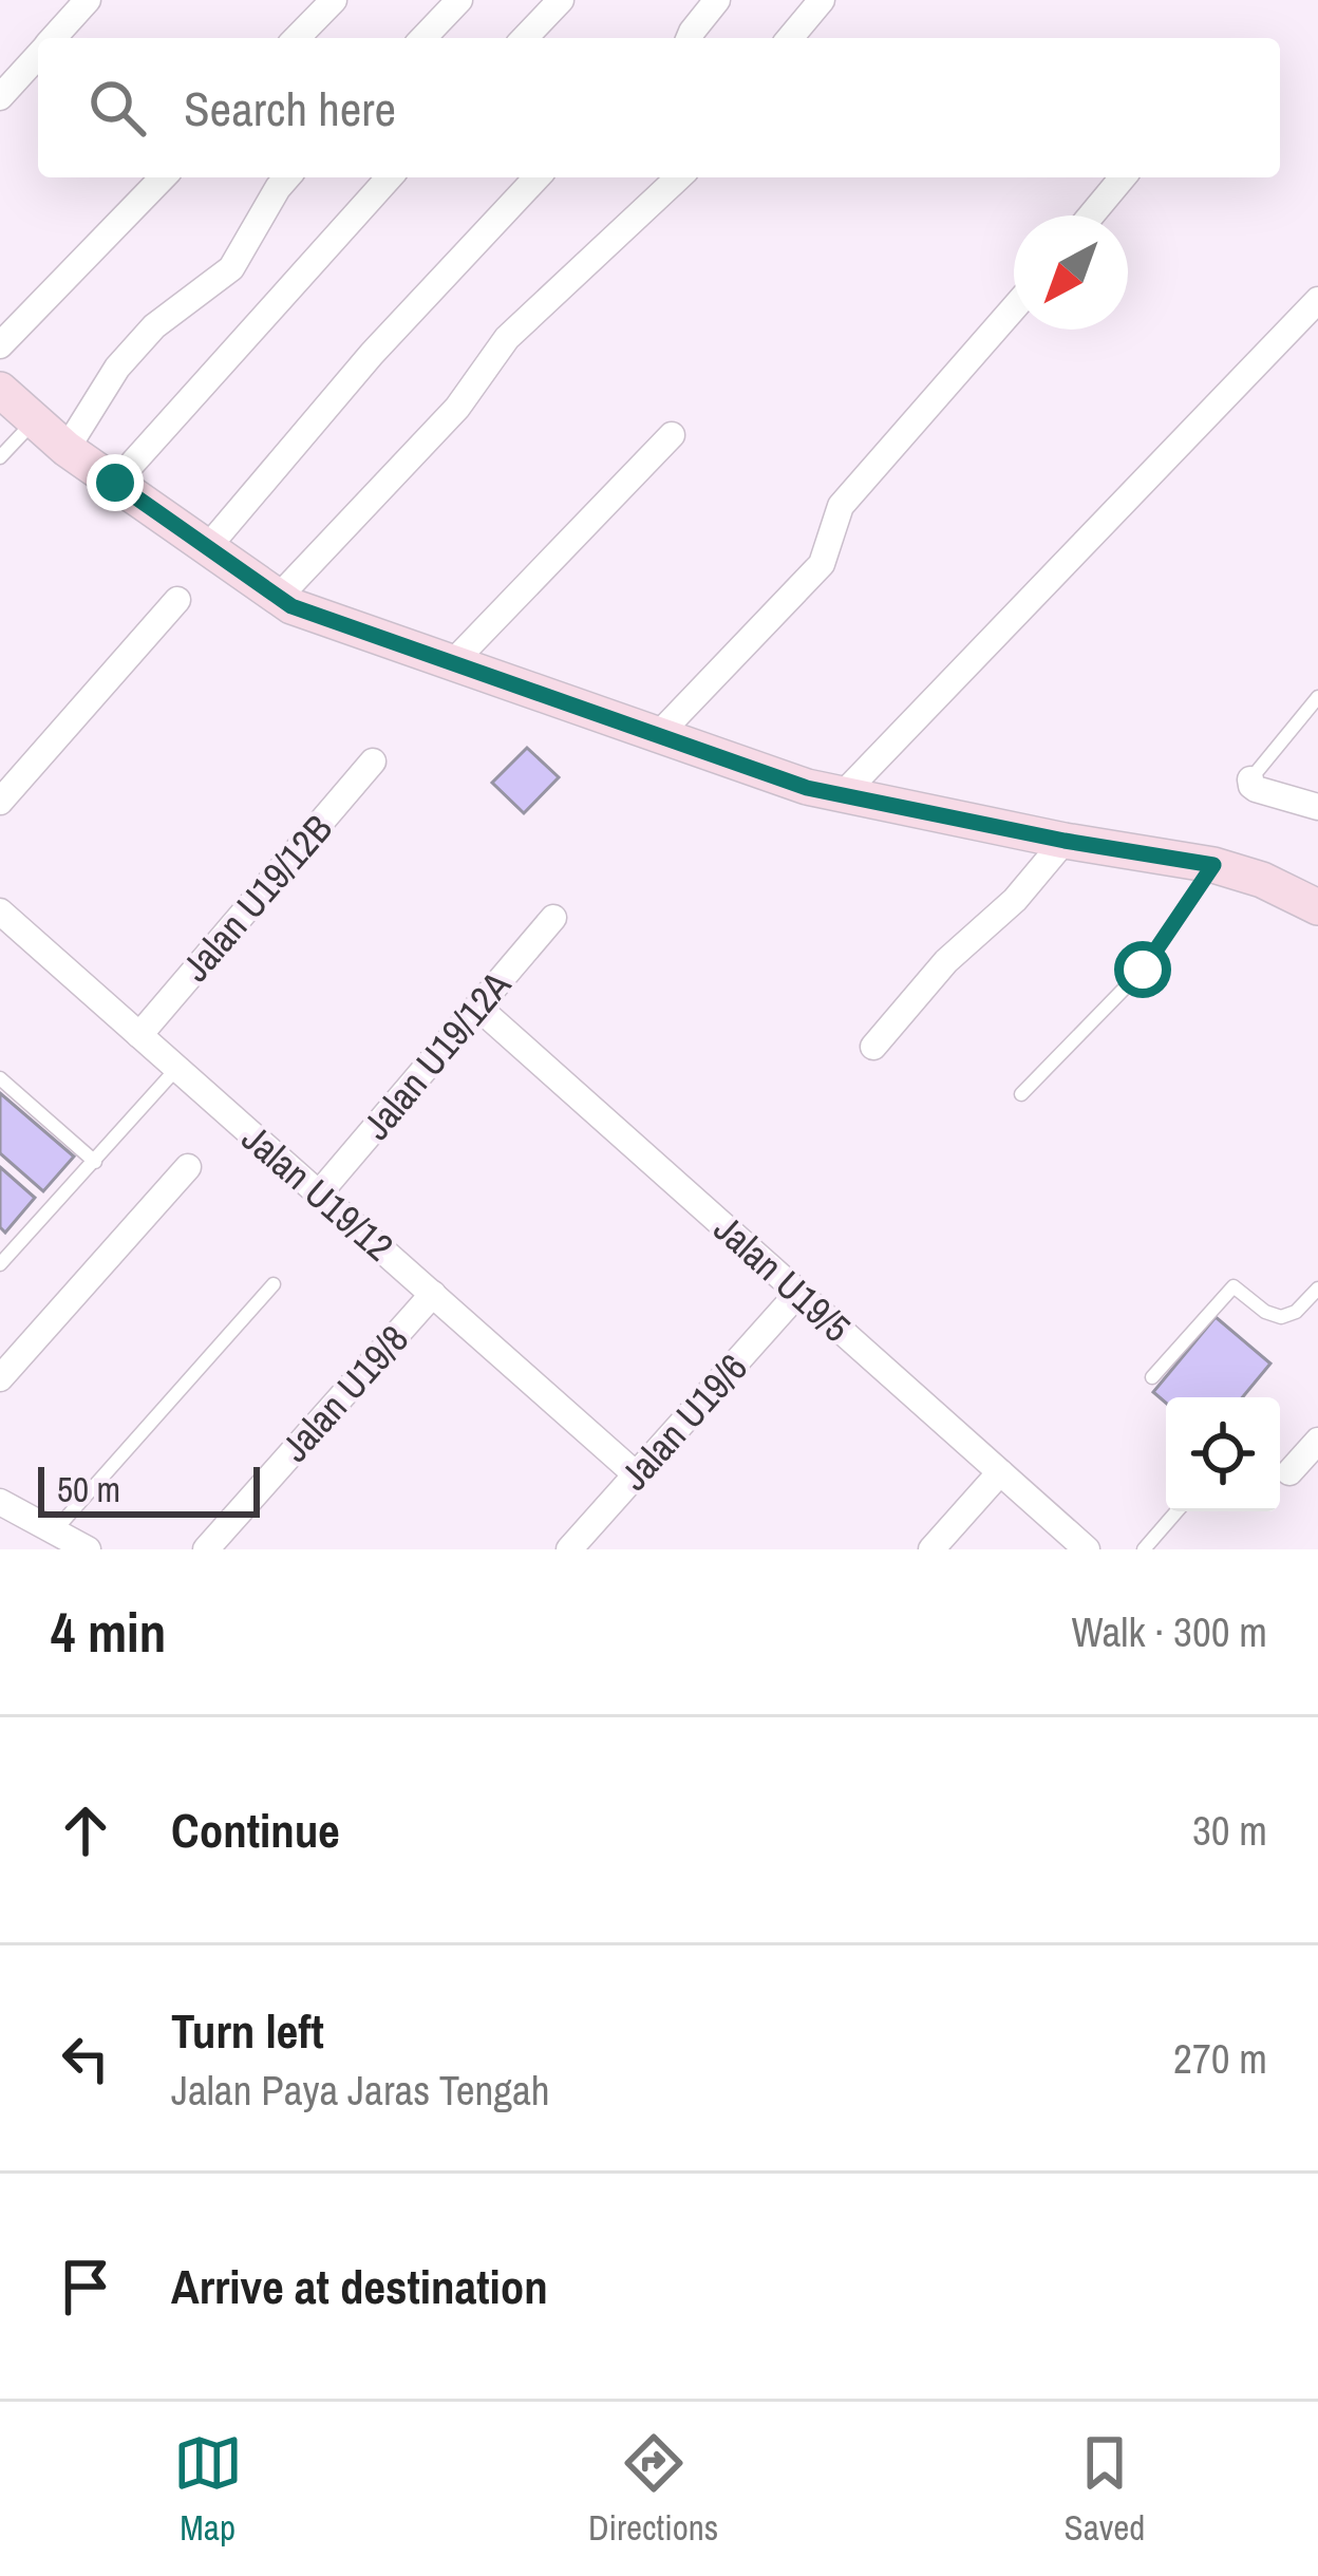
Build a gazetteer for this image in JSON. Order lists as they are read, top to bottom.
{
  "streets": {
    "street": [
      "Jalan U19/12B",
      "Jalan U19/12A",
      "Jalan U19/12",
      "Jalan U19/5",
      "Jalan U19/8",
      "Jalan U19/6"
    ]
  },
  "crossings": [
    ["Jalan U19/12B", "Jalan U19/12"],
    ["Jalan U19/12A", "Jalan U19/12"],
    ["Jalan U19/12A", "Jalan U19/5"],
    ["Jalan U19/12", "Jalan U19/8"],
    ["Jalan U19/12", "Jalan U19/6"],
    ["Jalan U19/5", "Jalan U19/6"]
  ],
  "scale_bar": "50 m",
  "north": "bottom left",
  "page": {
    "search": "Search here",
    "scale": "50 m",
    "heading": ["4 min", "Walk · 300 m"],
    "list": [
      ["Continue", "30 m"],
      ["Turn left", "Jalan Paya Jaras Tengah", "270 m"],
      "Arrive at destination"
    ],
    "nav": ["Map", "Directions", "Saved"]
  }
}
